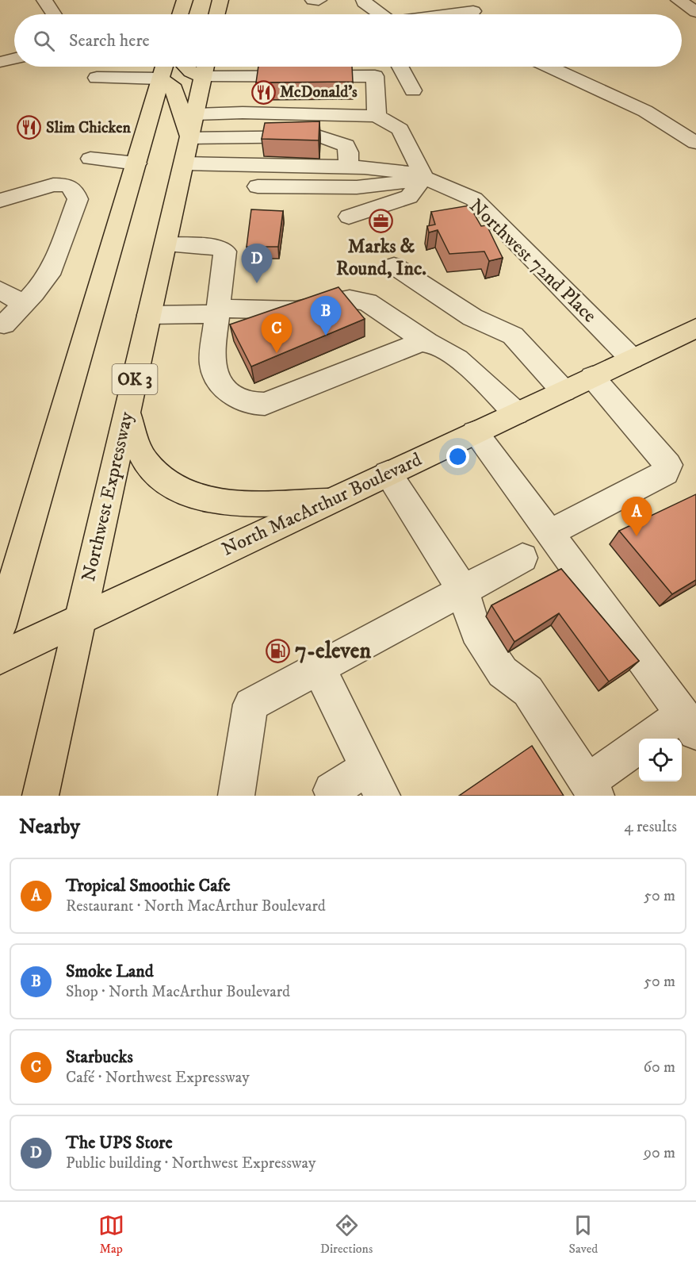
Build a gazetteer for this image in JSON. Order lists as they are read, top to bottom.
{
  "streets": {
    "main road": ["OK 3", "Northwest Expressway", "North MacArthur Boulevard"],
    "street": ["Northwest 72nd Place"]
  },
  "crossings": [
    ["Northwest 72nd Place", "Northwest Expressway"],
    ["Northwest 72nd Place", "North MacArthur Boulevard"],
    ["Northwest Expressway", "North MacArthur Boulevard"]
  ],
  "places": {
    "restaurant": ["McDonald's", "Slim Chicken"],
    "office": ["Marks & Round, Inc."],
    "fuel station": ["7-eleven"]
  },
  "page": {
    "search": "Search here",
    "pins": [
      "D",
      "B",
      "C",
      "A"
    ],
    "heading": ["Nearby", "4 results"],
    "list": [
      {
        "mark": "A",
        "name": "Tropical Smoothie Cafe",
        "note": "Restaurant · North MacArthur Boulevard",
        "value": "50 m"
      },
      {
        "mark": "B",
        "name": "Smoke Land",
        "note": "Shop · North MacArthur Boulevard",
        "value": "50 m"
      },
      {
        "mark": "C",
        "name": "Starbucks",
        "note": "Café · Northwest Expressway",
        "value": "60 m"
      },
      {
        "mark": "D",
        "name": "The UPS Store",
        "note": "Public building · Northwest Expressway",
        "value": "90 m"
      }
    ],
    "nav": ["Map", "Directions", "Saved"]
  }
}
